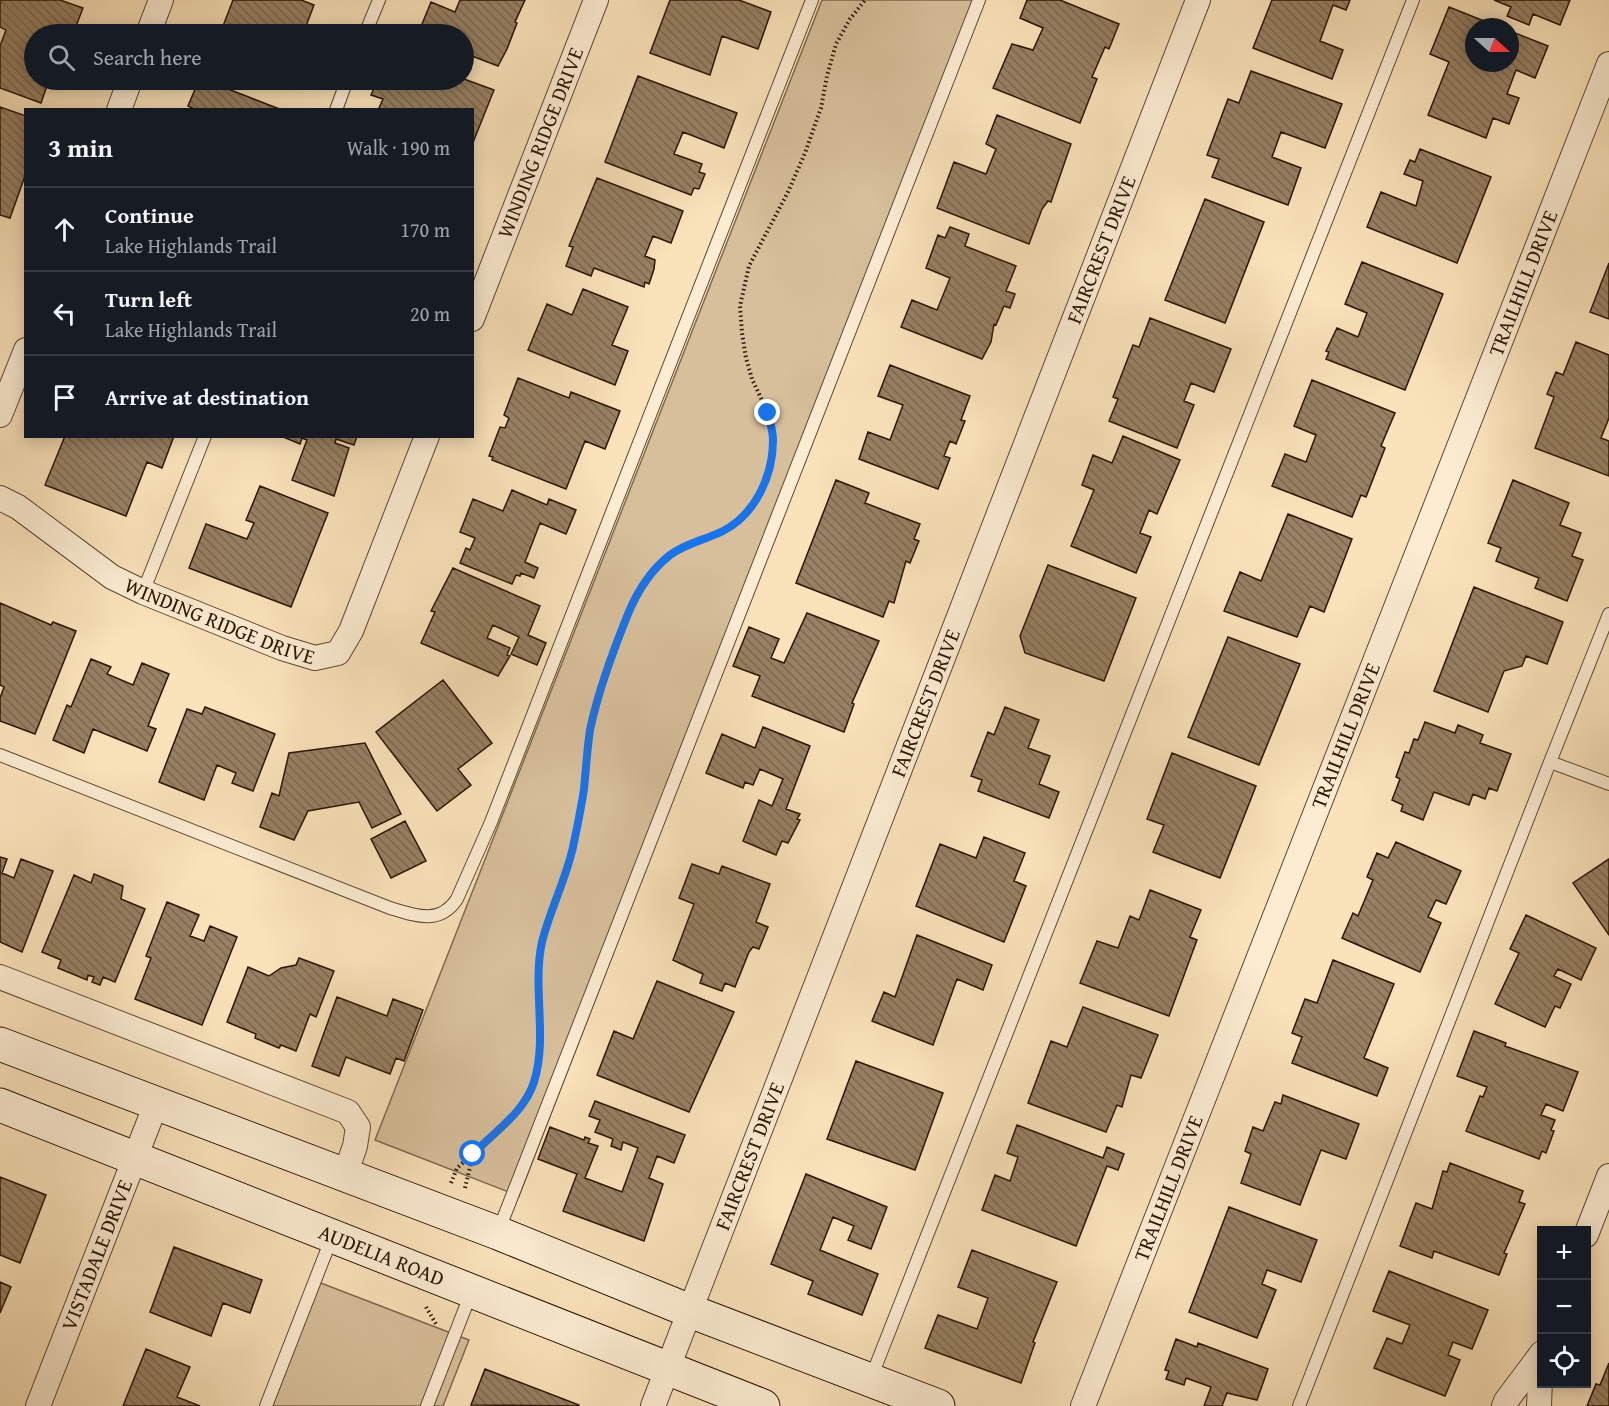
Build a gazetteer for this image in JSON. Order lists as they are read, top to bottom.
{
  "streets": {
    "main road": ["AUDELIA ROAD"],
    "street": [
      "WINDING RIDGE DRIVE",
      "FAIRCREST DRIVE",
      "TRAILHILL DRIVE",
      "VISTADALE DRIVE"
    ]
  },
  "crossings": [
    ["FAIRCREST DRIVE", "AUDELIA ROAD"],
    ["VISTADALE DRIVE", "AUDELIA ROAD"]
  ],
  "north": "right",
  "page": {
    "search": "Search here",
    "heading": ["3 min", "Walk · 190 m"],
    "list": [
      ["Continue", "Lake Highlands Trail", "170 m"],
      ["Turn left", "Lake Highlands Trail", "20 m"],
      "Arrive at destination"
    ],
    "map_buttons": ["+", "−"]
  }
}
